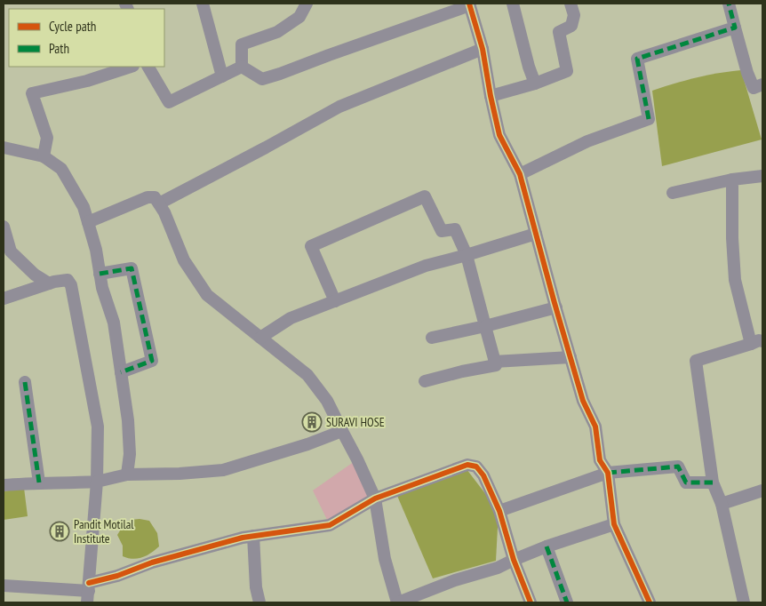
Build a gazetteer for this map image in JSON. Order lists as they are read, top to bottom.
{
  "places": {
    "building": ["SURAVI HOSE", "Pandit Motilal Institute"]
  },
  "legend": ["Cycle path", "Path"]
}
